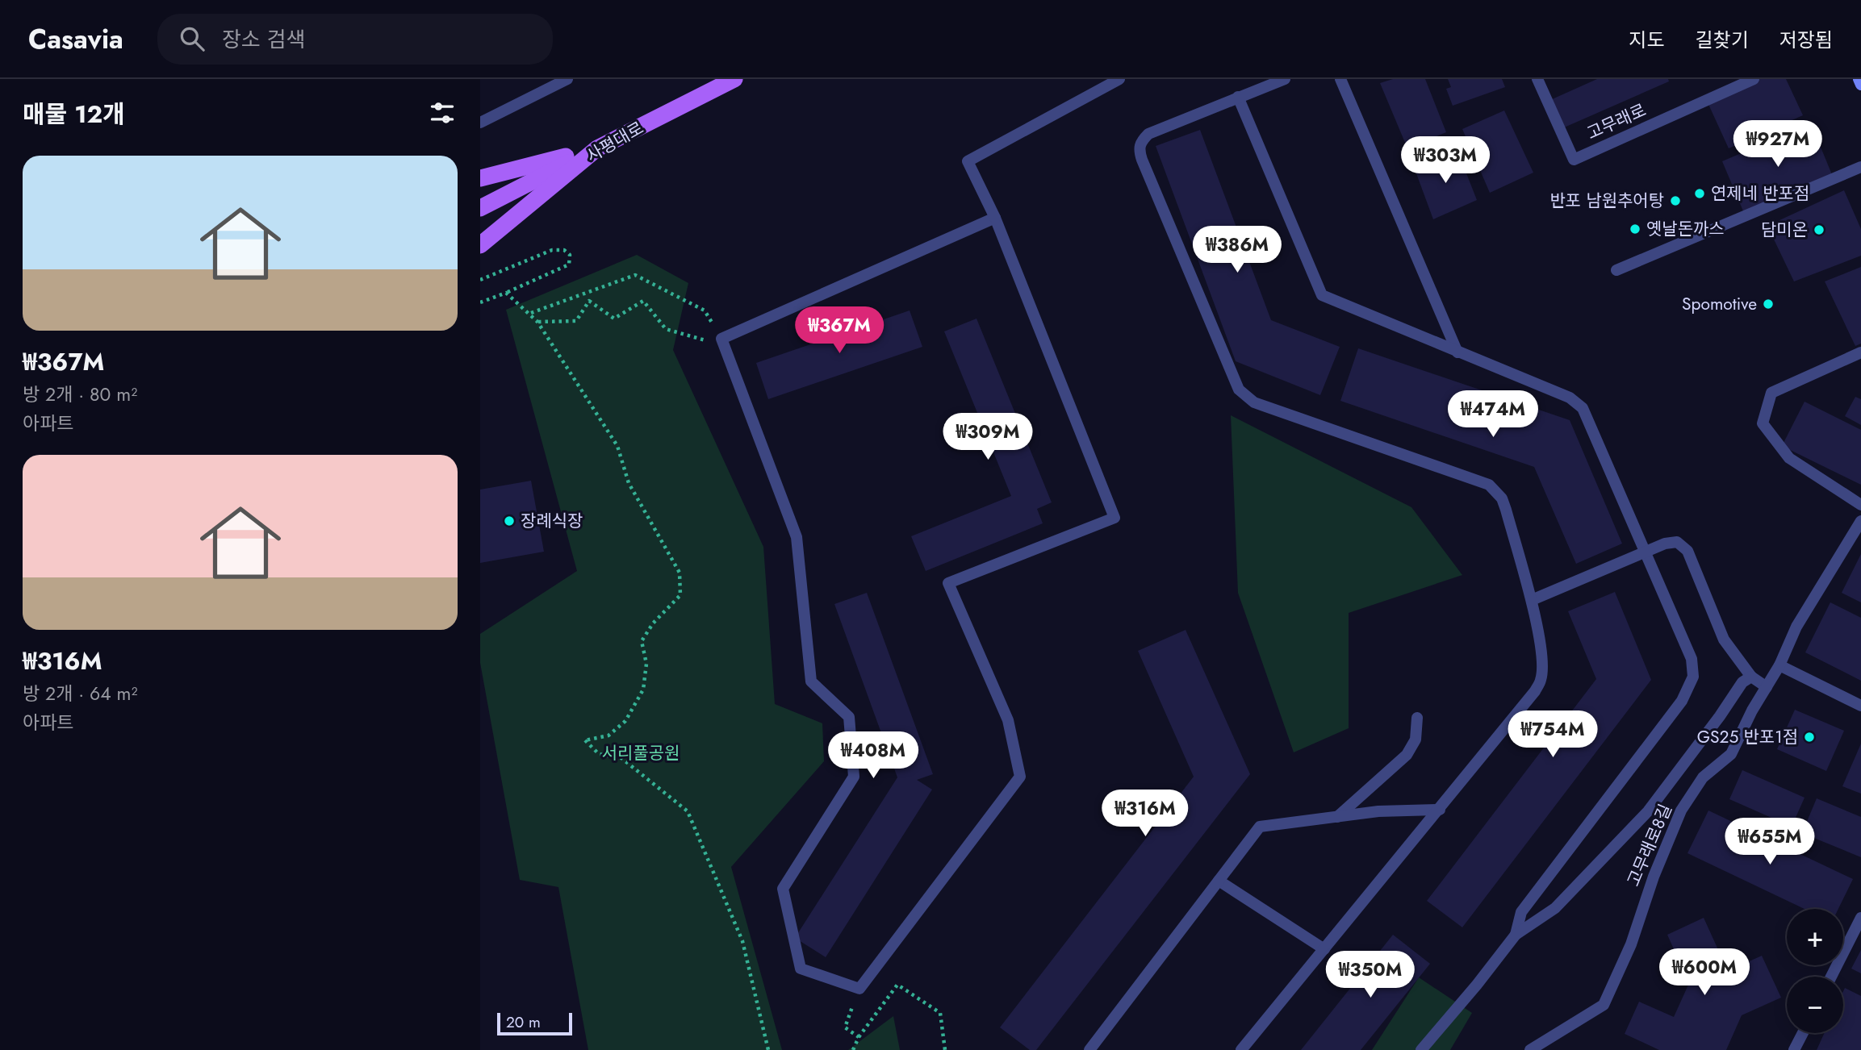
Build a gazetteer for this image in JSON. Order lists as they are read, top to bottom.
{
  "streets": {
    "main road": ["사평대로"],
    "street": ["고무래로", "고무래로8길"]
  },
  "parks": ["서리풀공원"],
  "places": [
    "연제네 반포점",
    "반포 남원추어탕",
    "옛날돈까스",
    "담미온",
    "Spomotive",
    "장례식장",
    "GS25 반포1점"
  ],
  "scale_bar": "20 m",
  "page": {
    "header": "Casavia",
    "search": "장소 검색",
    "nav": ["지도", "길찾기", "저장됨"],
    "heading": "매물 12개",
    "price": [
      "₩927M",
      "₩303M",
      "₩386M",
      "₩367M",
      "₩474M",
      "₩309M",
      "₩754M",
      "₩408M",
      "₩316M",
      "₩655M",
      "₩600M",
      "₩350M"
    ],
    "list": [
      {
        "name": "₩367M",
        "note": "방 2개 · 80 m² · 아파트"
      },
      {
        "name": "₩316M",
        "note": "방 2개 · 64 m² · 아파트"
      }
    ],
    "map_buttons": ["+", "−"],
    "scale": "20 m"
  }
}
